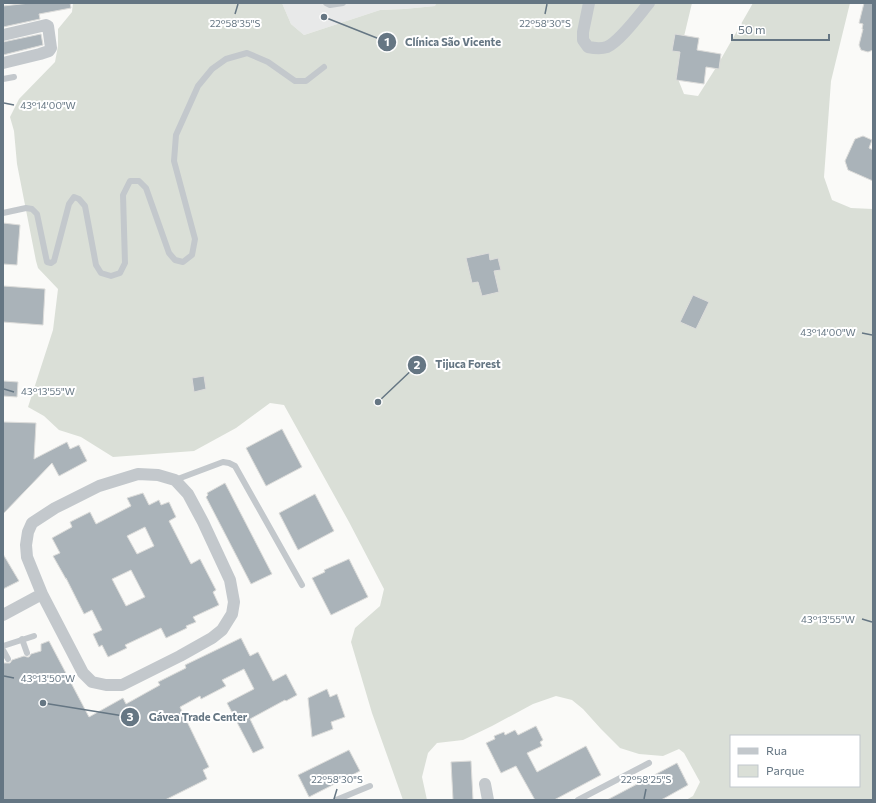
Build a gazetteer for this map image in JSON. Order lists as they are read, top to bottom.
{
  "places": ["Clínica São Vicente", "Tijuca Forest", "Gávea Trade Center"],
  "legend": ["Rua", "Parque"],
  "scale_bar": "50 m",
  "coordinates": [
    "22°58'35\"S",
    "22°58'30\"S",
    "43°14'00\"W",
    "43°13'55\"W",
    "43°13'50\"W",
    "22°58'25\"S"
  ]
}
